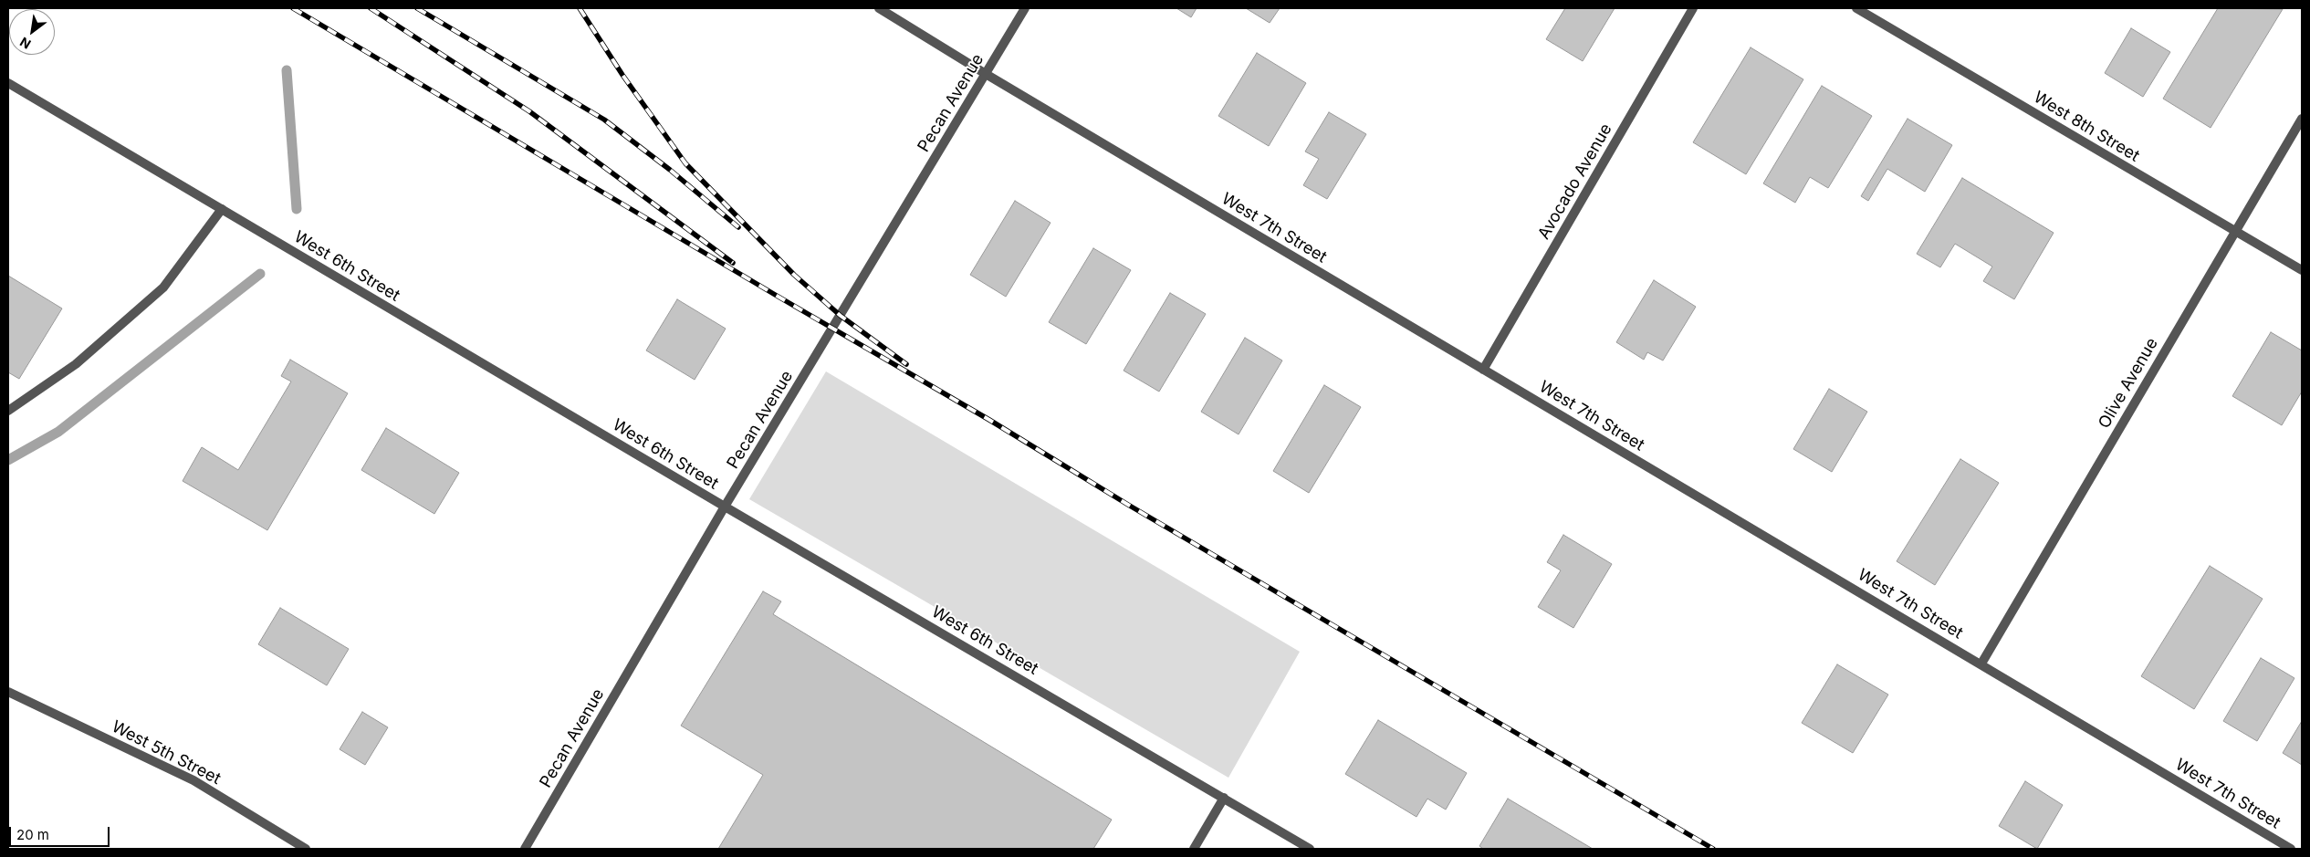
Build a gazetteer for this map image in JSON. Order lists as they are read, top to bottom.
{
  "streets": {
    "street": [
      "Pecan Avenue",
      "West 8th Street",
      "Avocado Avenue",
      "West 7th Street",
      "West 6th Street",
      "Olive Avenue",
      "West 5th Street"
    ]
  },
  "crossings": [
    ["Pecan Avenue", "West 7th Street"],
    ["Pecan Avenue", "West 6th Street"],
    ["West 8th Street", "Olive Avenue"],
    ["Avocado Avenue", "West 7th Street"],
    ["West 7th Street", "Olive Avenue"]
  ],
  "scale_bar": "20 m",
  "north": "bottom left"
}
